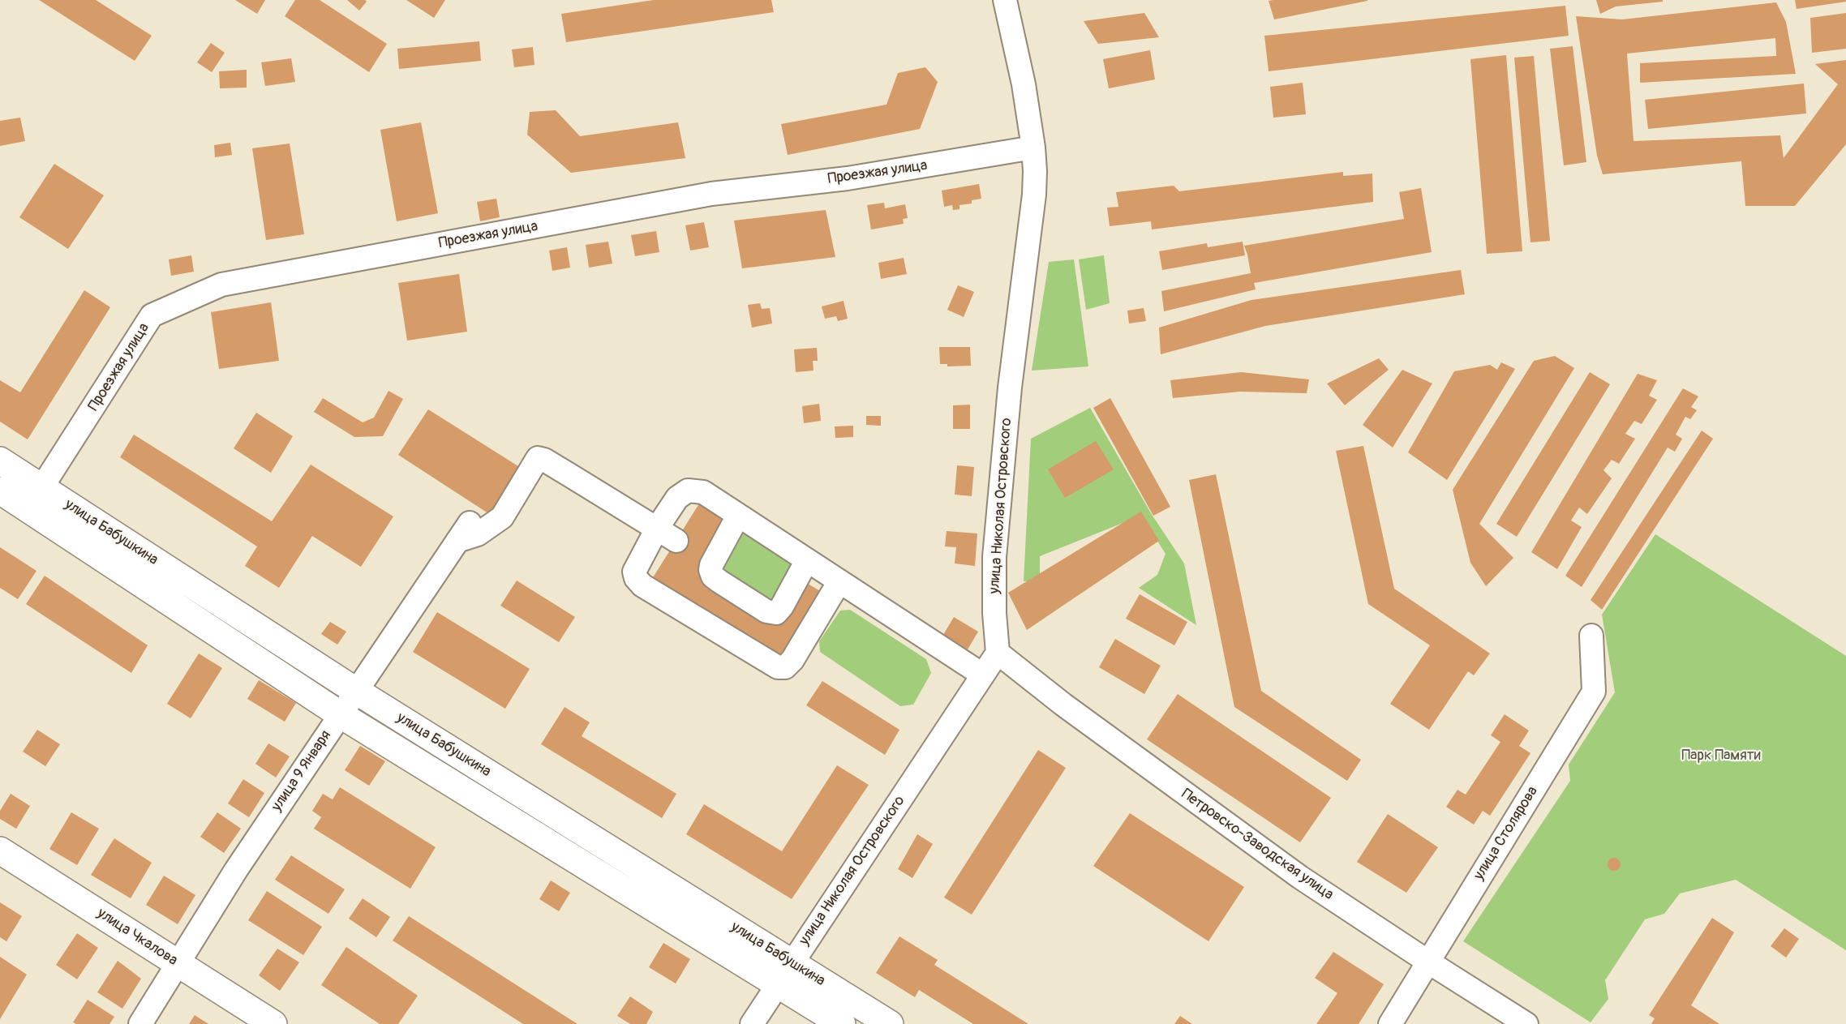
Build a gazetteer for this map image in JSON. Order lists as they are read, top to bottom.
{
  "streets": {
    "main road": ["улица Бабушкина", "улица Чкалова"],
    "street": [
      "Проезжая улица",
      "улица Николая Островского",
      "улица 9 Января",
      "улица Столярова",
      "Петровско-Заводская улица"
    ]
  },
  "crossings": [
    ["Проезжая улица", "улица Николая Островского"],
    ["Проезжая улица", "улица Бабушкина"],
    ["улица Николая Островского", "улица Бабушкина"],
    ["улица Николая Островского", "Петровско-Заводская улица"],
    ["улица Бабушкина", "улица 9 Января"],
    ["улица 9 Января", "улица Чкалова"],
    ["улица Столярова", "Петровско-Заводская улица"]
  ],
  "parks": ["Парк Памяти"]
}
